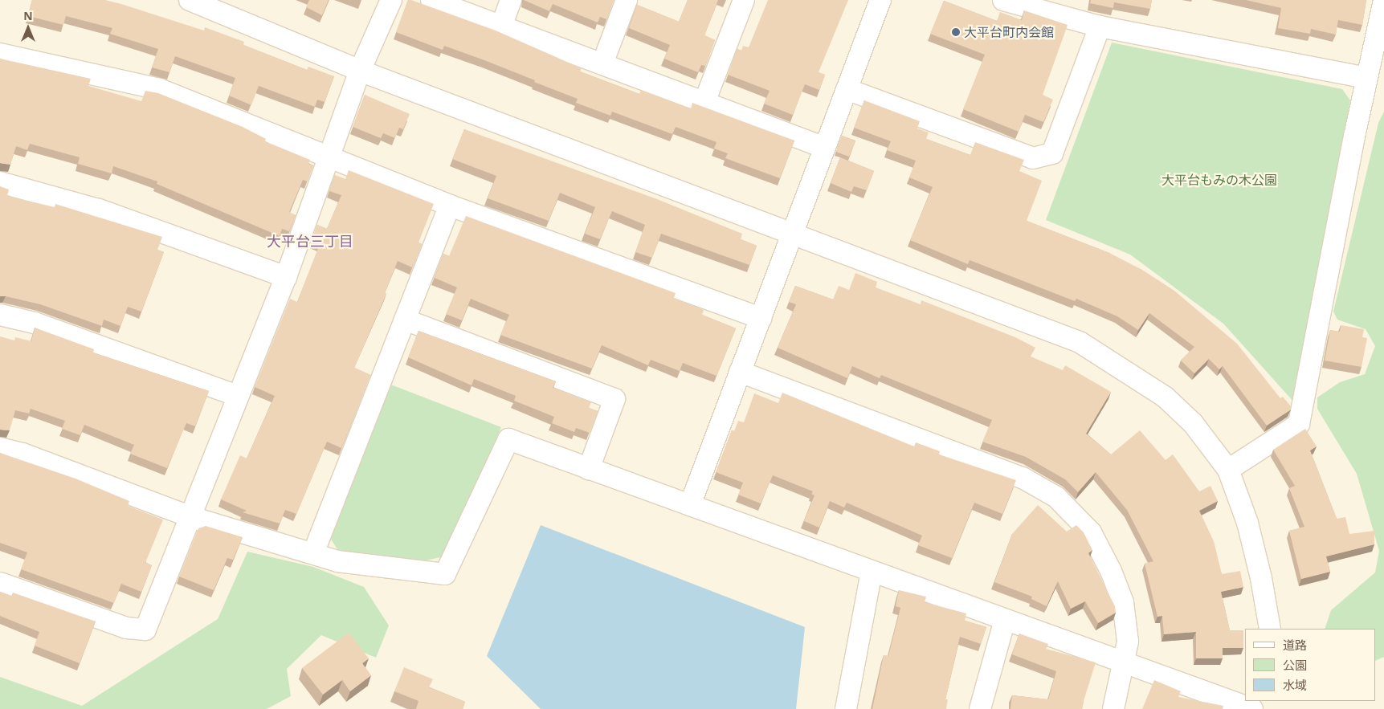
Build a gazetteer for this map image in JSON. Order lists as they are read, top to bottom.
{
  "districts": ["大平台三丁目"],
  "parks": ["大平台もみの木公園"],
  "places": ["大平台町内会館"],
  "legend": ["道路", "公園", "水域"],
  "north": "top"
}
